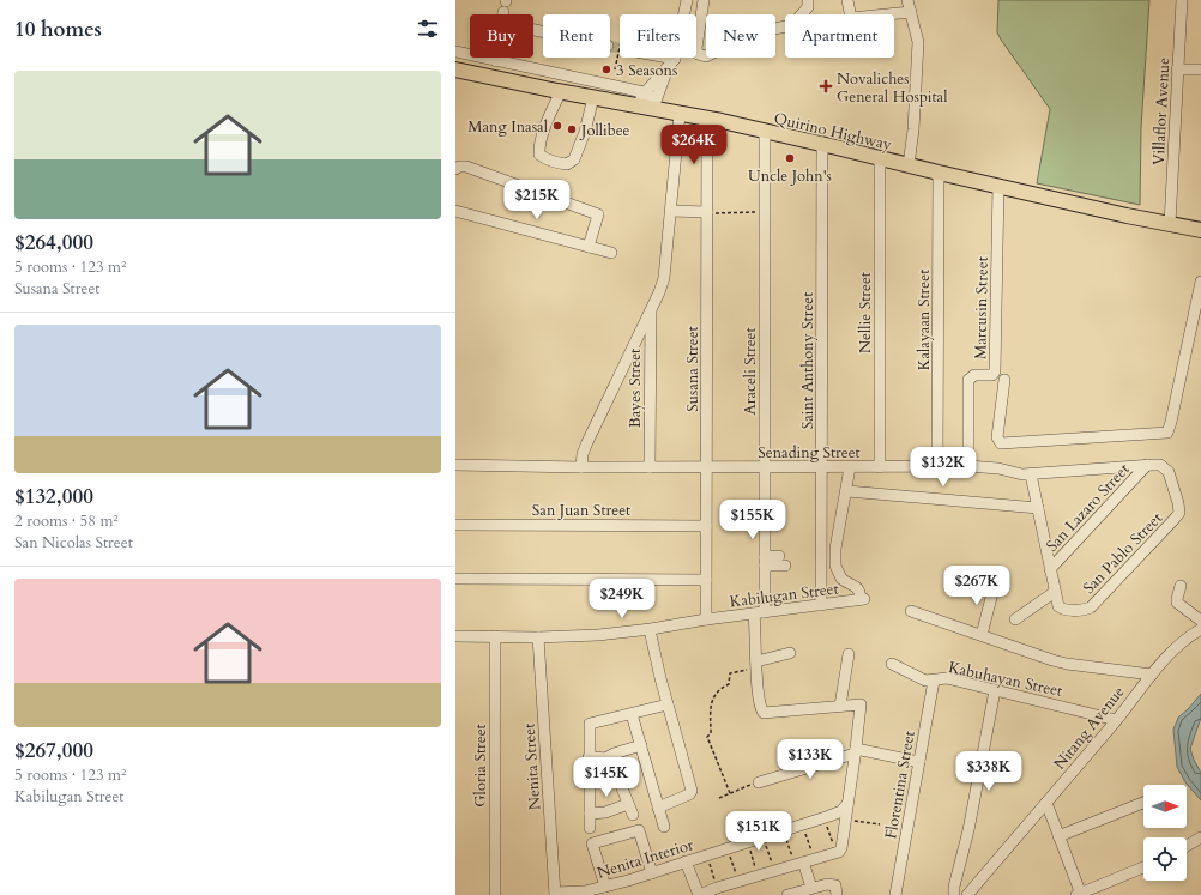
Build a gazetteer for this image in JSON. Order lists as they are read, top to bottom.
{
  "streets": {
    "main road": ["Quirino Highway"],
    "street": [
      "Villaflor Avenue",
      "Marcusin Street",
      "Nellie Street",
      "Kalayaan Street",
      "Saint Anthony Street",
      "Susana Street",
      "Araceli Street",
      "Bayes Street",
      "Senading Street",
      "San Lazaro Street",
      "San Juan Street",
      "San Pablo Street",
      "Kabilugan Street",
      "Kabuhayan Street",
      "Nitang Avenue",
      "Gloria Street",
      "Nenita Street",
      "Florentina Street",
      "Nenita Interior"
    ]
  },
  "crossings": [
    ["Villaflor Avenue", "Quirino Highway"],
    ["Quirino Highway", "Marcusin Street"],
    ["Quirino Highway", "Nellie Street"],
    ["Quirino Highway", "Kalayaan Street"],
    ["Quirino Highway", "Saint Anthony Street"],
    ["Quirino Highway", "Susana Street"],
    ["Quirino Highway", "Araceli Street"],
    ["Marcusin Street", "Senading Street"],
    ["Nellie Street", "Senading Street"],
    ["Kalayaan Street", "Senading Street"],
    ["Saint Anthony Street", "Senading Street"],
    ["Saint Anthony Street", "Kabilugan Street"],
    ["Susana Street", "Senading Street"],
    ["Susana Street", "San Juan Street"],
    ["Susana Street", "Kabilugan Street"],
    ["Araceli Street", "Senading Street"],
    ["Araceli Street", "Kabilugan Street"],
    ["Bayes Street", "Senading Street"],
    ["Senading Street", "San Lazaro Street"],
    ["Senading Street", "San Pablo Street"],
    ["Kabilugan Street", "Gloria Street"],
    ["Kabilugan Street", "Nenita Street"],
    ["Kabuhayan Street", "Nitang Avenue"],
    ["Kabuhayan Street", "Florentina Street"],
    ["Nenita Street", "Nenita Interior"]
  ],
  "places": {
    "other": [
      "3 Seasons",
      "Mang Inasal",
      "Jollibee",
      "Uncle John's"
    ],
    "health": ["Novaliches General Hospital"]
  },
  "north": "right",
  "page": {
    "heading": "10 homes",
    "chip": [
      "Buy",
      "Rent",
      "Filters",
      "New",
      "Apartment"
    ],
    "list": [
      {
        "name": "$264,000",
        "note": "5 rooms · 123 m² · Susana Street"
      },
      {
        "name": "$132,000",
        "note": "2 rooms · 58 m² · San Nicolas Street"
      },
      {
        "name": "$267,000",
        "note": "5 rooms · 123 m² · Kabilugan Street"
      }
    ],
    "price": [
      "$264K",
      "$215K",
      "$132K",
      "$155K",
      "$267K",
      "$249K",
      "$133K",
      "$338K",
      "$145K",
      "$151K"
    ]
  }
}
